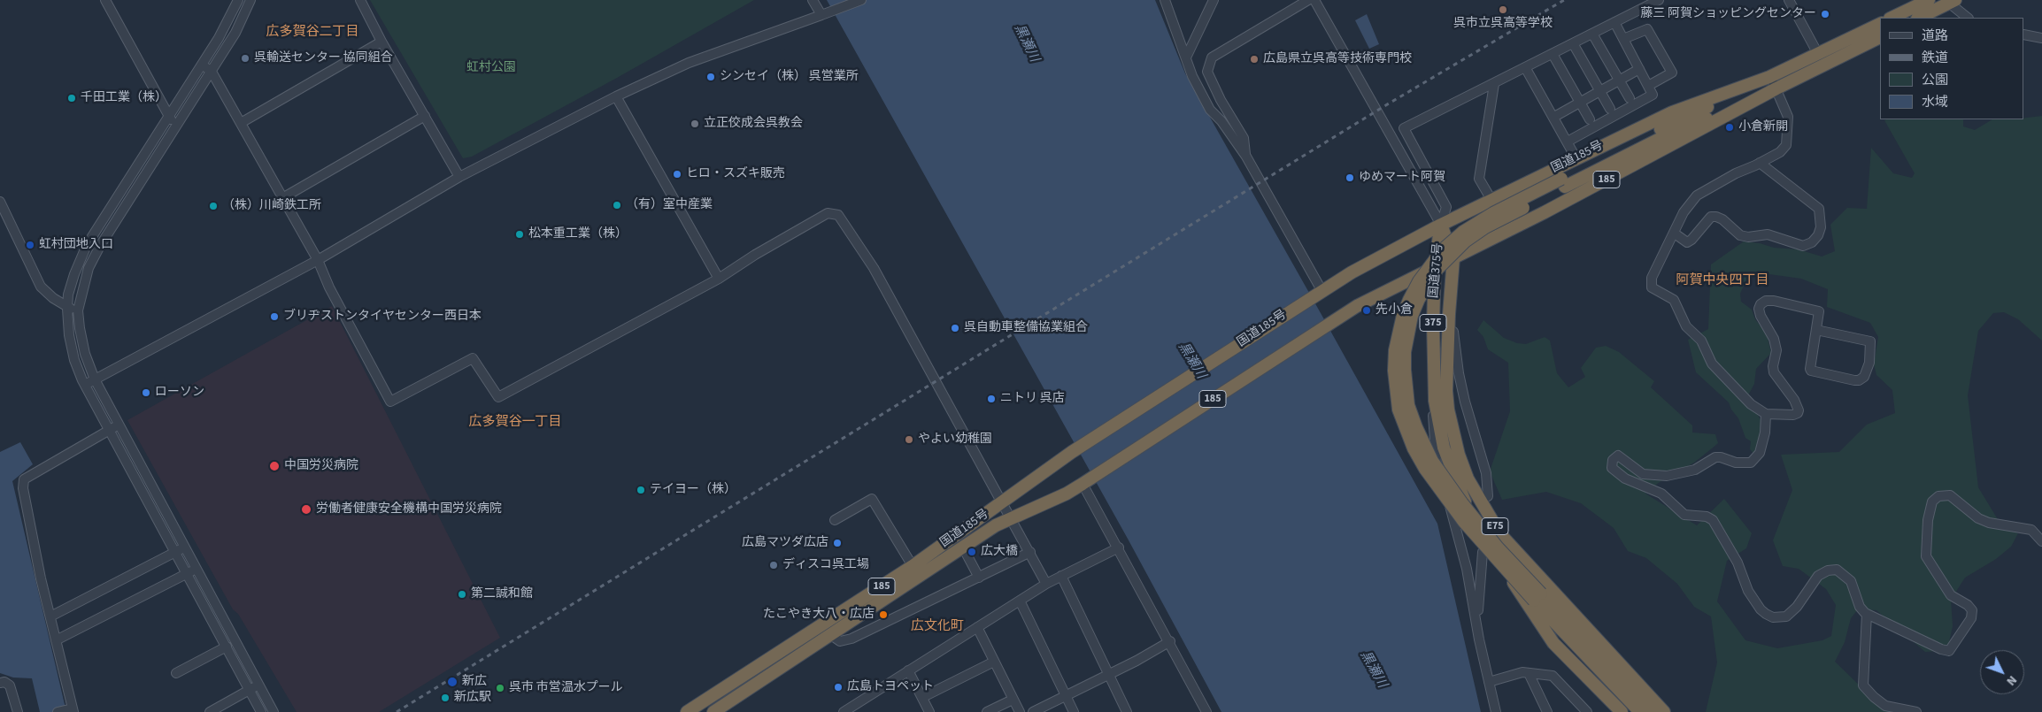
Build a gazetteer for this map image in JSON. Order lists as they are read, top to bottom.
{
  "streets": {
    "highway": [
      "国道185号",
      "185",
      "国道375号",
      "375",
      "E75"
    ]
  },
  "crossings": [
    ["国道185号", "国道375号"],
    ["国道375号", "E75"]
  ],
  "districts": [
    "広多賀谷二丁目",
    "阿賀中央四丁目",
    "広多賀谷一丁目",
    "広文化町"
  ],
  "water": ["黒瀬川"],
  "parks": ["虹村公園"],
  "places": [
    "呉市立呉高等学校",
    "藤三 阿賀ショッピングセンター",
    "呉輸送センター 協同組合",
    "広島県立呉高等技術専門校",
    "シンセイ（株） 呉営業所",
    "千田工業（株）",
    "立正佼成会呉教会",
    "小倉新開",
    "ヒロ・スズキ販売",
    "ゆめマート阿賀",
    "（有）室中産業",
    "（株）川崎鉄工所",
    "松本重工業（株）",
    "虹村団地入口",
    "先小倉",
    "ブリヂストンタイヤセンター西日本",
    "呉自動車整備協業組合",
    "ローソン",
    "ニトリ 呉店",
    "やよい幼稚園",
    "中国労災病院",
    "テイヨー（株）",
    "労働者健康安全機構中国労災病院",
    "広島マツダ広店",
    "広大橋",
    "ディスコ呉工場",
    "第二誠和館",
    "たこやき大八・広店",
    "新広",
    "広島トヨペット",
    "呉市 市営温水プール",
    "新広駅"
  ],
  "legend": [
    "道路",
    "鉄道",
    "公園",
    "水域"
  ],
  "north": "bottom right"
}
